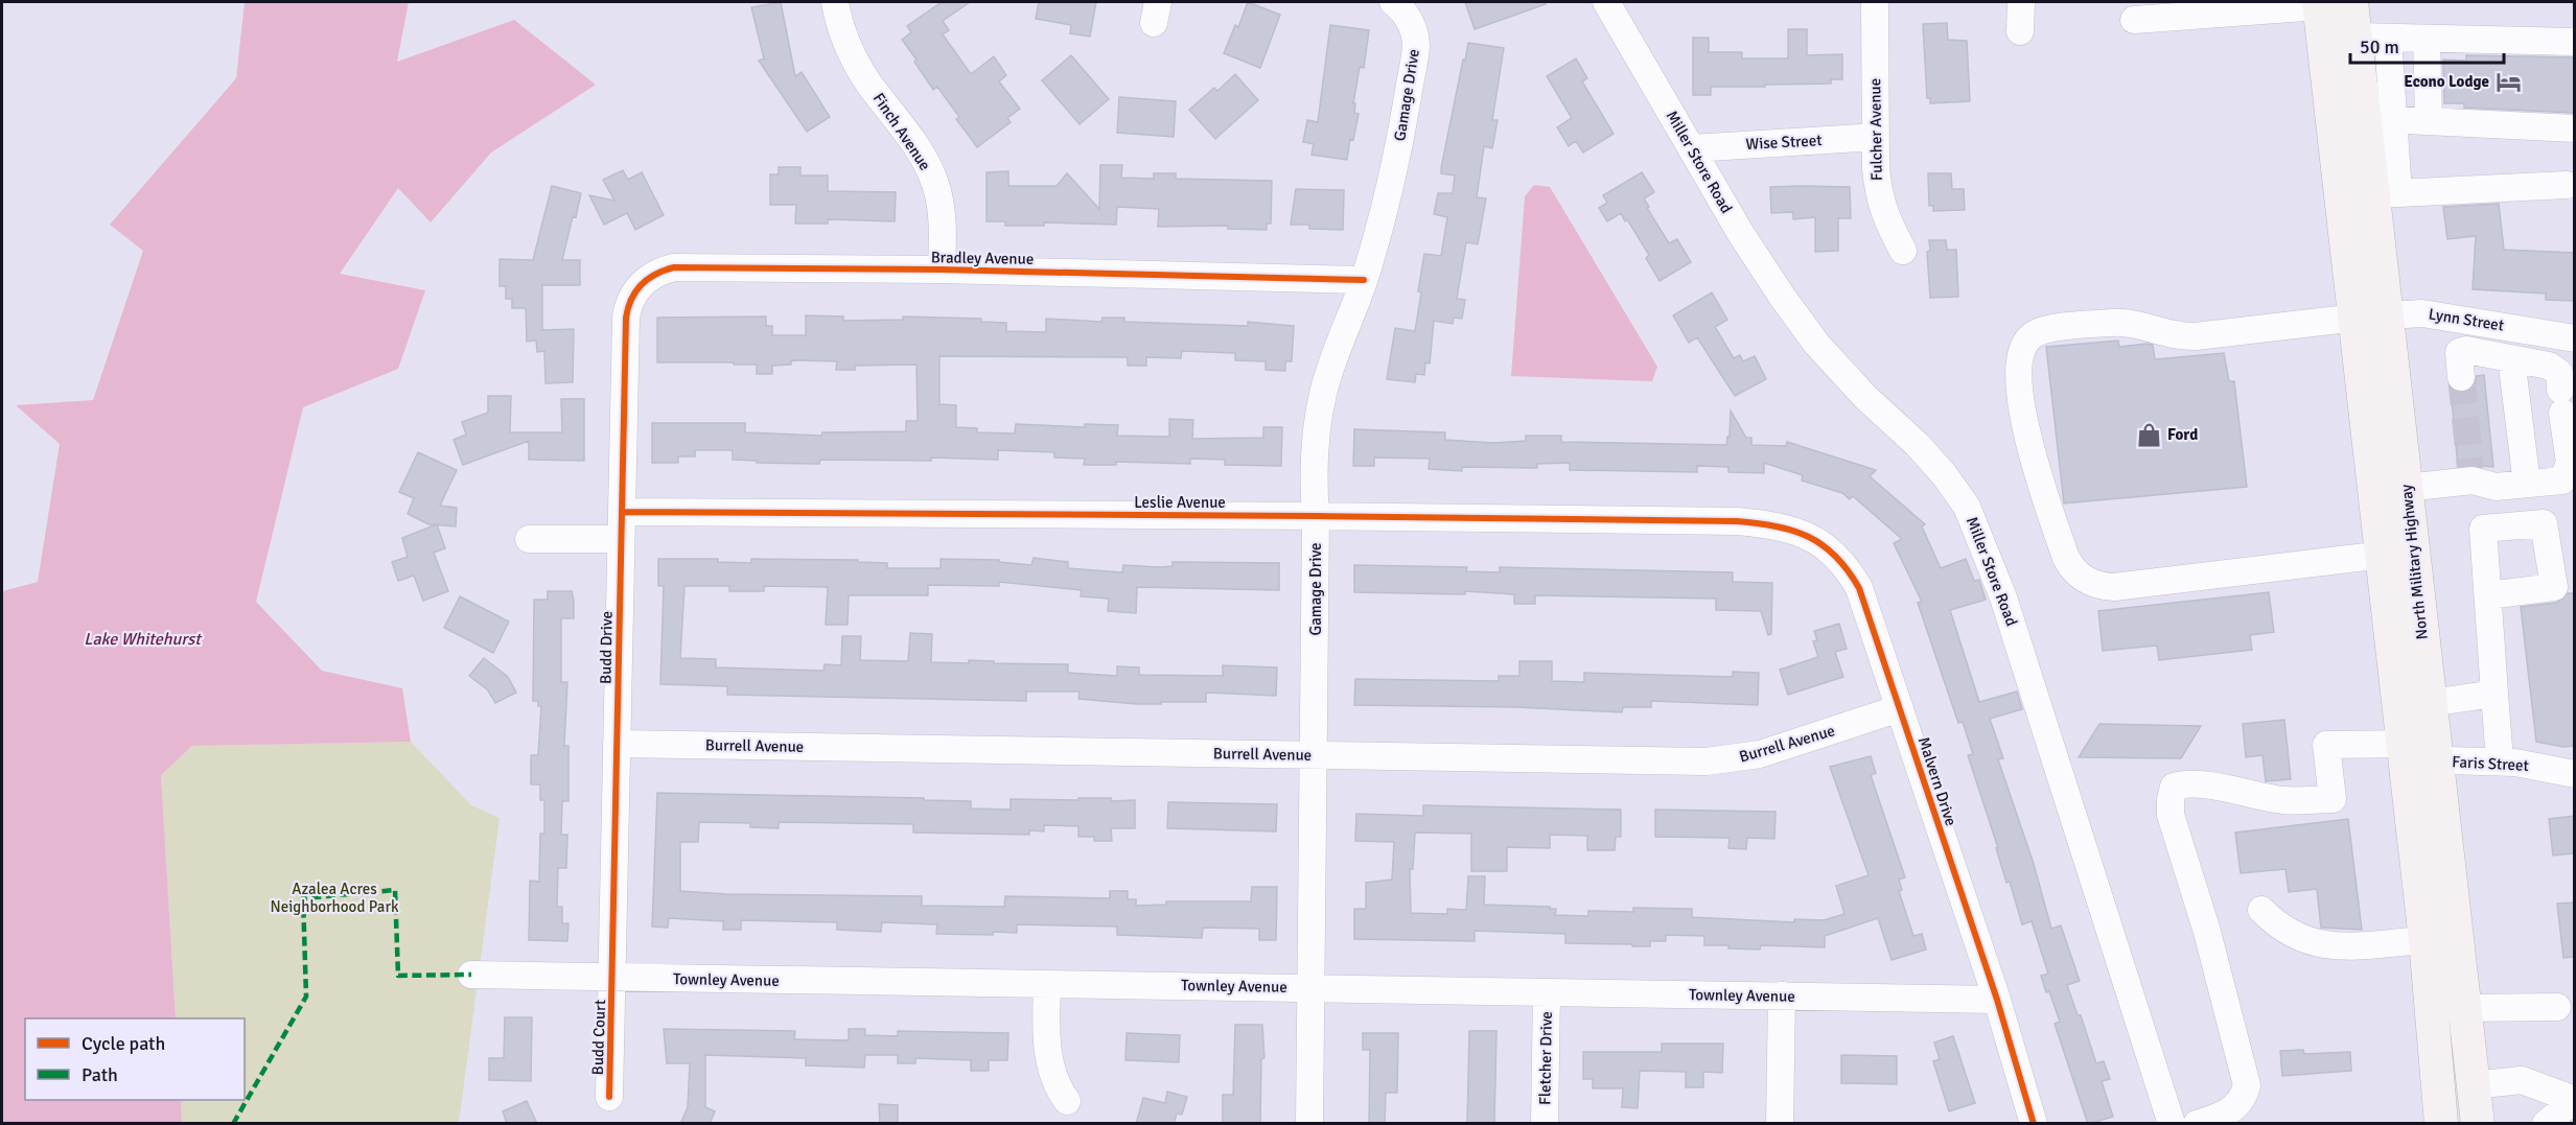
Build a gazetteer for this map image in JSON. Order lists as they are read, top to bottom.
{
  "streets": {
    "main road": ["North Military Highway"],
    "street": [
      "Gamage Drive",
      "Fulcher Avenue",
      "Finch Avenue",
      "Wise Street",
      "Miller Store Road",
      "Bradley Avenue",
      "Lynn Street",
      "Leslie Avenue",
      "Budd Drive",
      "Burrell Avenue",
      "Faris Street",
      "Malvern Drive",
      "Townley Avenue",
      "Budd Court",
      "Fletcher Drive"
    ]
  },
  "crossings": [
    ["Gamage Drive", "Bradley Avenue"],
    ["Gamage Drive", "Leslie Avenue"],
    ["Gamage Drive", "Burrell Avenue"],
    ["Gamage Drive", "Townley Avenue"],
    ["Fulcher Avenue", "Wise Street"],
    ["Finch Avenue", "Bradley Avenue"],
    ["Wise Street", "Miller Store Road"],
    ["Bradley Avenue", "Budd Drive"],
    ["Lynn Street", "North Military Highway"],
    ["Leslie Avenue", "Budd Drive"],
    ["Leslie Avenue", "Malvern Drive"],
    ["North Military Highway", "Faris Street"],
    ["Budd Drive", "Burrell Avenue"],
    ["Budd Drive", "Townley Avenue"],
    ["Budd Drive", "Budd Court"],
    ["Burrell Avenue", "Malvern Drive"],
    ["Malvern Drive", "Townley Avenue"],
    ["Townley Avenue", "Budd Court"],
    ["Townley Avenue", "Fletcher Drive"]
  ],
  "water": ["Lake Whitehurst"],
  "parks": ["Azalea Acres Neighborhood Park"],
  "places": {
    "hotel": ["Econo Lodge"],
    "shop": ["Ford"]
  },
  "legend": ["Cycle path", "Path"],
  "scale_bar": "50 m"
}
